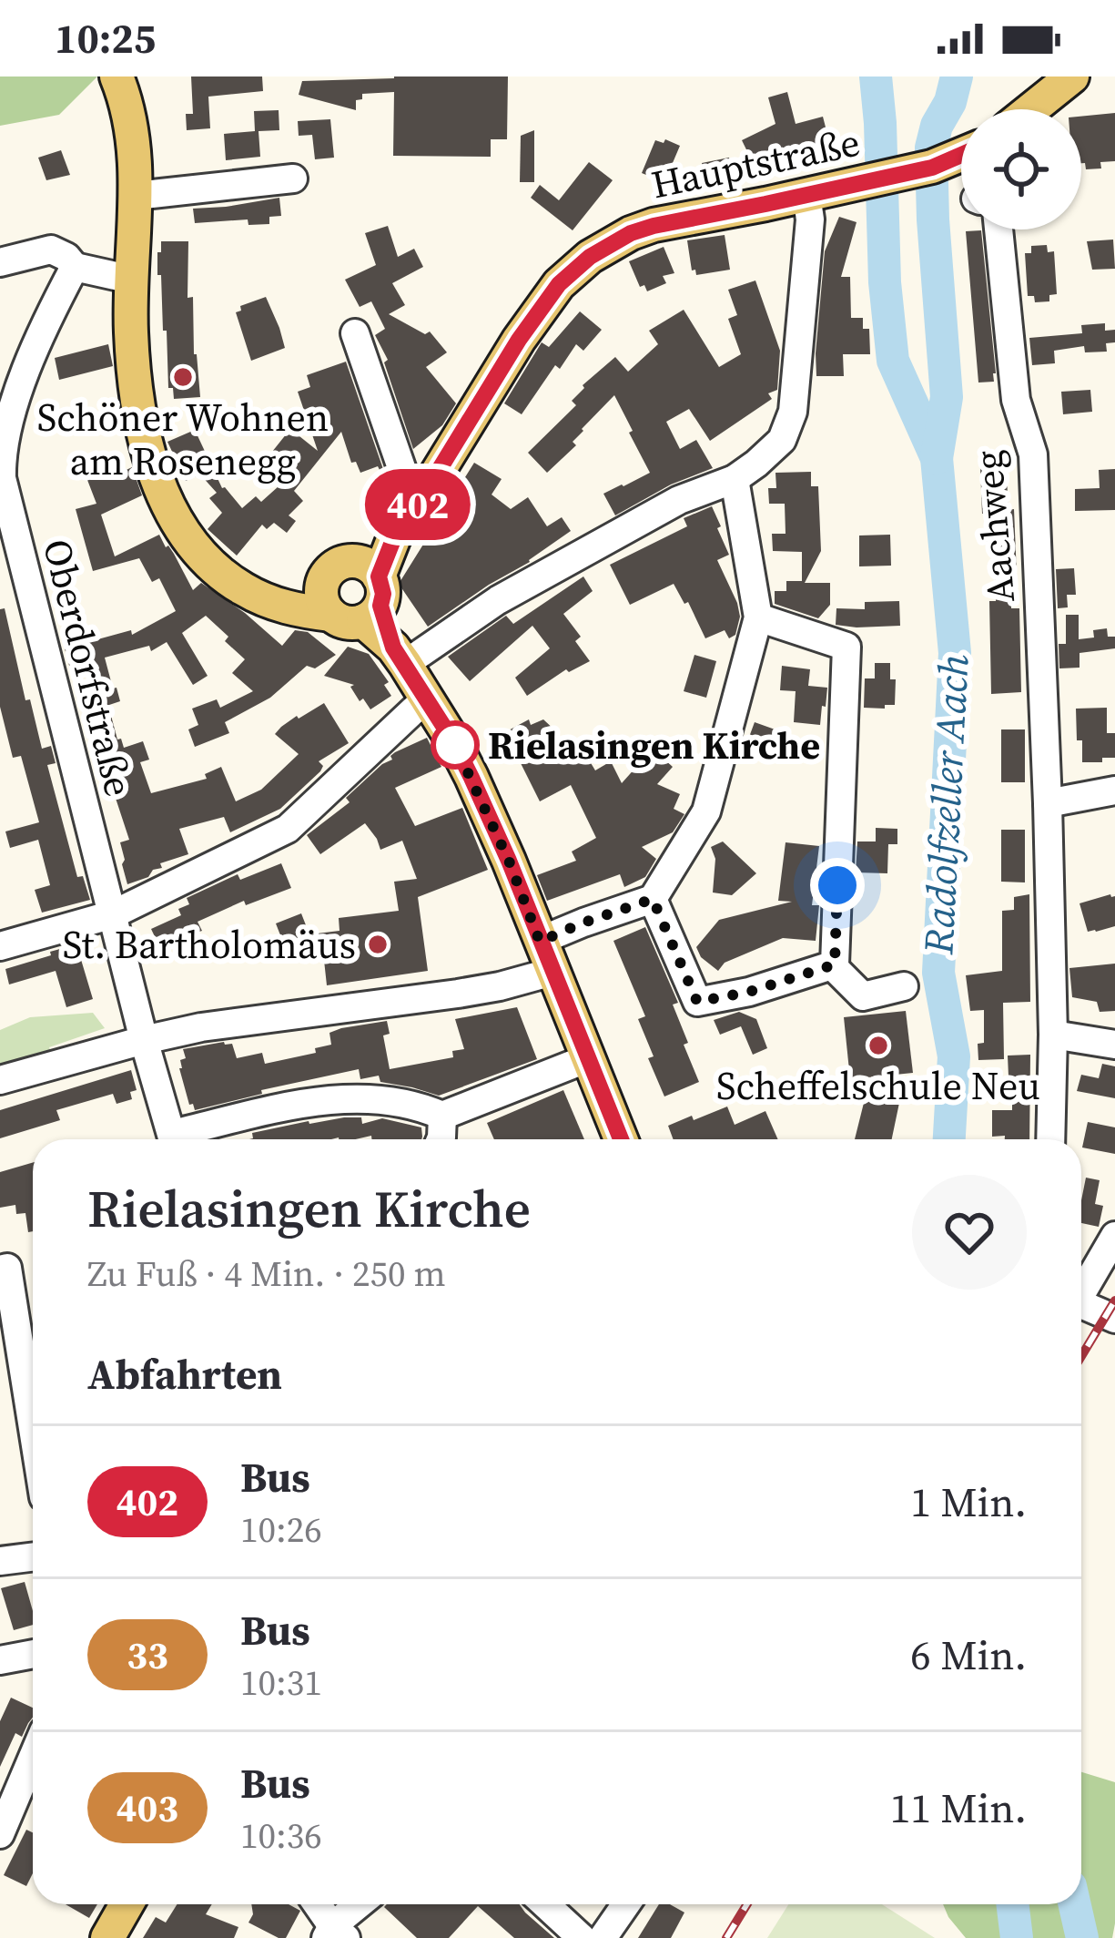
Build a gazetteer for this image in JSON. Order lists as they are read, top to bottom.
{
  "streets": {
    "main road": ["Hauptstraße"],
    "street": ["Aachweg", "Oberdorfstraße"]
  },
  "water": ["Radolfzeller Aach"],
  "places": [
    "Schöner Wohnen am Rosenegg",
    "Rielasingen Kirche",
    "St. Bartholomäus",
    "Scheffelschule Neu"
  ],
  "lines": ["bus line 402"],
  "page": {
    "status": "10:25",
    "on_map": "402",
    "heading": [
      ["Rielasingen Kirche", "Zu Fuß · 4 Min. · 250 m"],
      "Abfahrten"
    ],
    "list": [
      {
        "mark": "402",
        "name": "Bus",
        "note": "10:26",
        "value": "1 Min."
      },
      {
        "mark": "33",
        "name": "Bus",
        "note": "10:31",
        "value": "6 Min."
      },
      {
        "mark": "403",
        "name": "Bus",
        "note": "10:36",
        "value": "11 Min."
      }
    ]
  }
}
